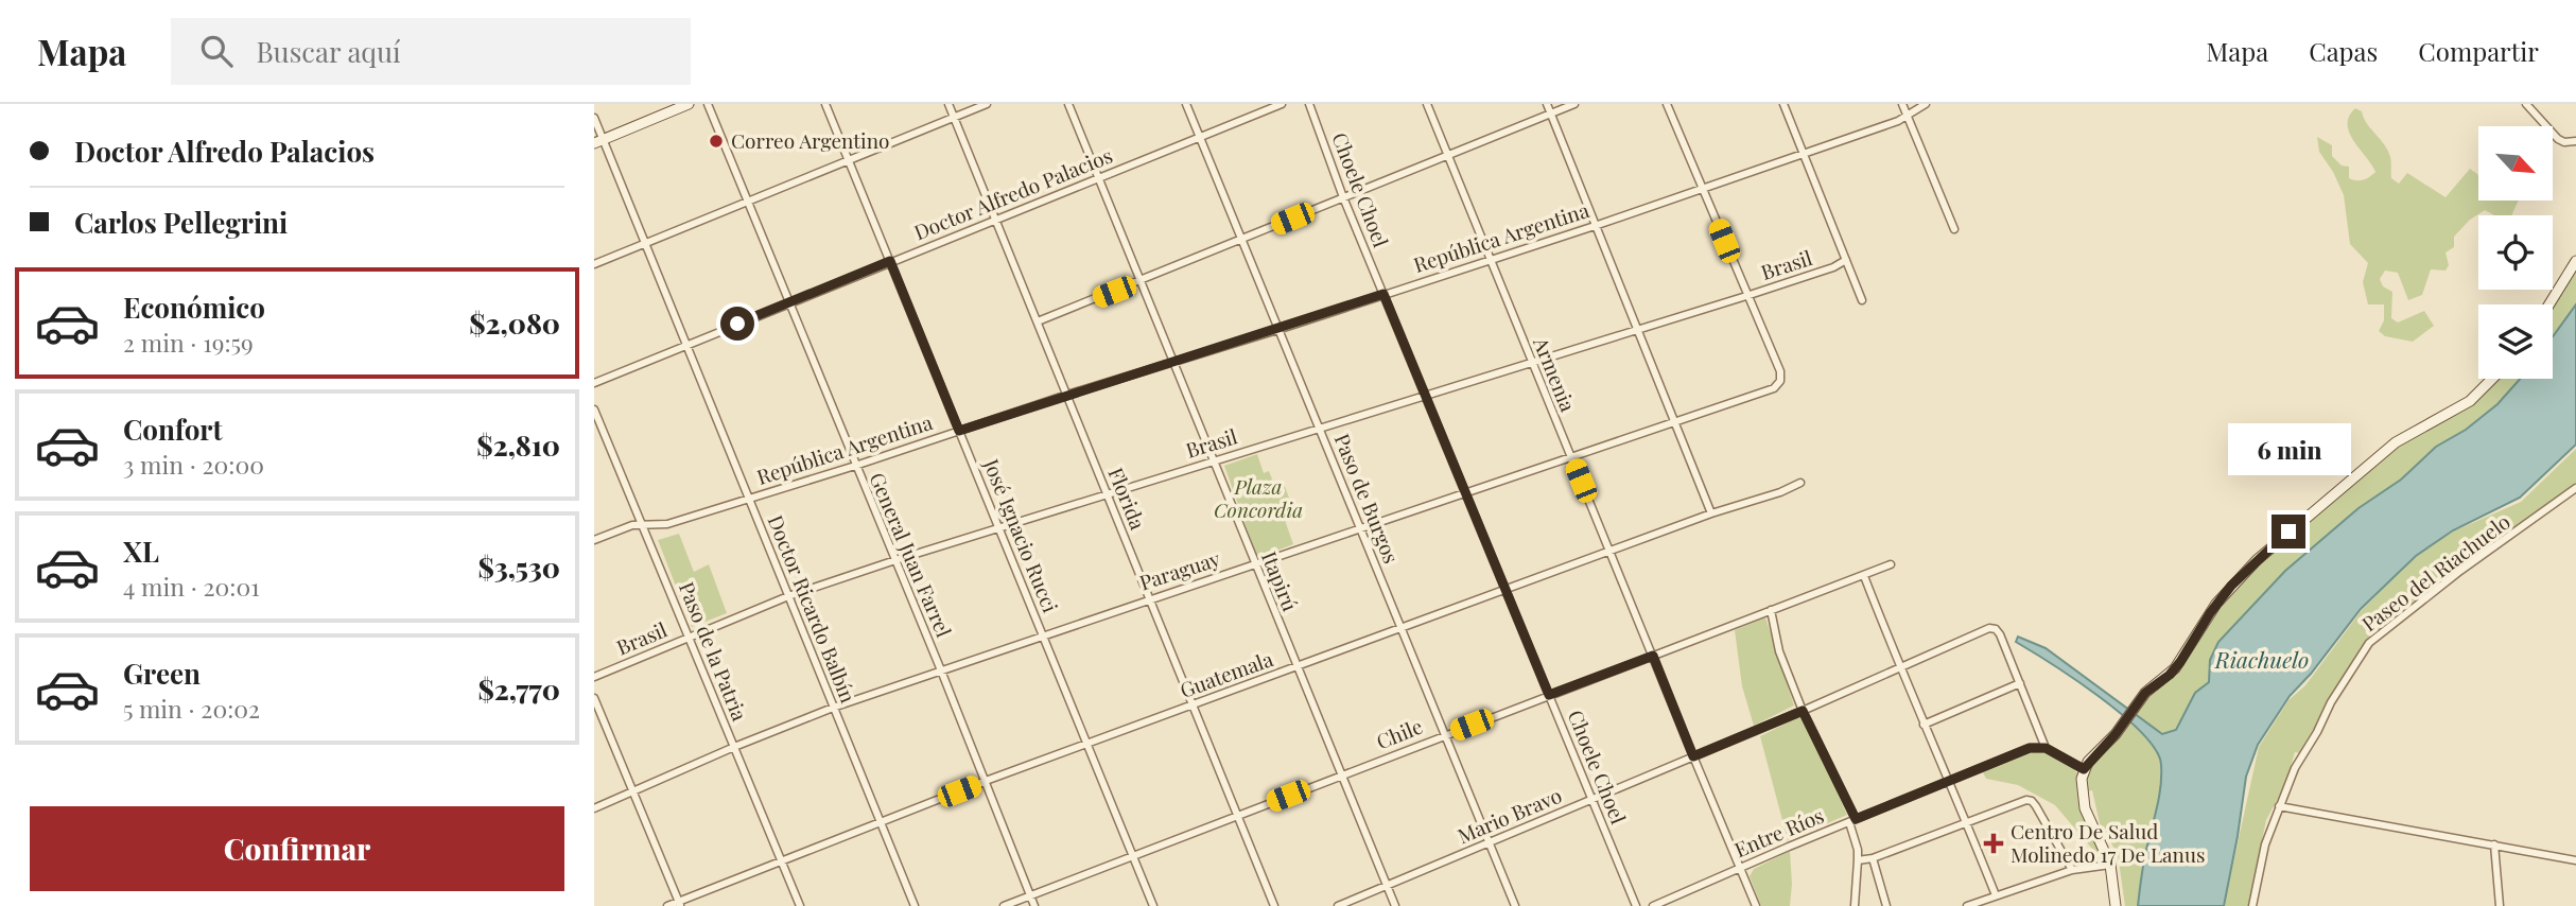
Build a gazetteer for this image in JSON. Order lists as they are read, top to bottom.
{
  "streets": {
    "street": [
      "Choele Choel",
      "Doctor Alfredo Palacios",
      "República Argentina",
      "Brasil",
      "Armenia",
      "Florida",
      "Paso de Burgos",
      "José Ignacio Rucci",
      "General Juan Farrel",
      "Paraguay",
      "Paseo del Riachuelo",
      "Itapirú",
      "Doctor Ricardo Balbín",
      "Paso de la Patria",
      "Guatemala",
      "Chile",
      "Mario Bravo",
      "Entre Ríos"
    ]
  },
  "crossings": [
    ["Choele Choel", "República Argentina"],
    ["Choele Choel", "Brasil"],
    ["Choele Choel", "Paraguay"],
    ["Choele Choel", "Guatemala"],
    ["Choele Choel", "Chile"],
    ["Choele Choel", "Mario Bravo"],
    ["Doctor Alfredo Palacios", "Florida"],
    ["Doctor Alfredo Palacios", "Paso de Burgos"],
    ["Doctor Alfredo Palacios", "José Ignacio Rucci"],
    ["Doctor Alfredo Palacios", "General Juan Farrel"],
    ["Doctor Alfredo Palacios", "Itapirú"],
    ["Doctor Alfredo Palacios", "Doctor Ricardo Balbín"],
    ["República Argentina", "Armenia"],
    ["República Argentina", "Florida"],
    ["República Argentina", "Paso de Burgos"],
    ["República Argentina", "José Ignacio Rucci"],
    ["República Argentina", "General Juan Farrel"],
    ["República Argentina", "Itapirú"],
    ["República Argentina", "Doctor Ricardo Balbín"],
    ["República Argentina", "Paso de la Patria"],
    ["Brasil", "Armenia"],
    ["Brasil", "Florida"],
    ["Brasil", "Paso de Burgos"],
    ["Brasil", "José Ignacio Rucci"],
    ["Brasil", "General Juan Farrel"],
    ["Brasil", "Paraguay"],
    ["Brasil", "Itapirú"],
    ["Brasil", "Doctor Ricardo Balbín"],
    ["Brasil", "Paso de la Patria"],
    ["Armenia", "Paraguay"],
    ["Armenia", "Guatemala"],
    ["Armenia", "Chile"],
    ["Armenia", "Mario Bravo"],
    ["Armenia", "Entre Ríos"],
    ["Florida", "Paraguay"],
    ["Florida", "Guatemala"],
    ["Florida", "Chile"],
    ["Paso de Burgos", "Paraguay"],
    ["Paso de Burgos", "Guatemala"],
    ["Paso de Burgos", "Chile"],
    ["Paso de Burgos", "Mario Bravo"],
    ["José Ignacio Rucci", "Paraguay"],
    ["José Ignacio Rucci", "Guatemala"],
    ["José Ignacio Rucci", "Chile"],
    ["General Juan Farrel", "Paraguay"],
    ["General Juan Farrel", "Guatemala"],
    ["General Juan Farrel", "Chile"],
    ["Paraguay", "Itapirú"],
    ["Paraguay", "Doctor Ricardo Balbín"],
    ["Paraguay", "Paso de la Patria"],
    ["Itapirú", "Guatemala"],
    ["Itapirú", "Chile"],
    ["Itapirú", "Mario Bravo"],
    ["Doctor Ricardo Balbín", "Guatemala"],
    ["Paso de la Patria", "Guatemala"]
  ],
  "water": ["Riachuelo"],
  "parks": ["Plaza Concordia"],
  "places": {
    "other": ["Correo Argentino"],
    "health": ["Centro De Salud Molinedo 17 De Lanus"]
  },
  "north": "bottom right",
  "page": {
    "header": "Mapa",
    "search": "Buscar aquí",
    "nav": ["Mapa", "Capas", "Compartir"],
    "banner": ["Doctor Alfredo Palacios", "Carlos Pellegrini"],
    "list": [
      {
        "name": "Económico",
        "note": "2 min · 19:59",
        "value": "$2,080"
      },
      {
        "name": "Confort",
        "note": "3 min · 20:00",
        "value": "$2,810"
      },
      {
        "name": "XL",
        "note": "4 min · 20:01",
        "value": "$3,530"
      },
      {
        "name": "Green",
        "note": "5 min · 20:02",
        "value": "$2,770"
      }
    ],
    "bubble": "6 min",
    "buttons": "Confirmar"
  }
}
